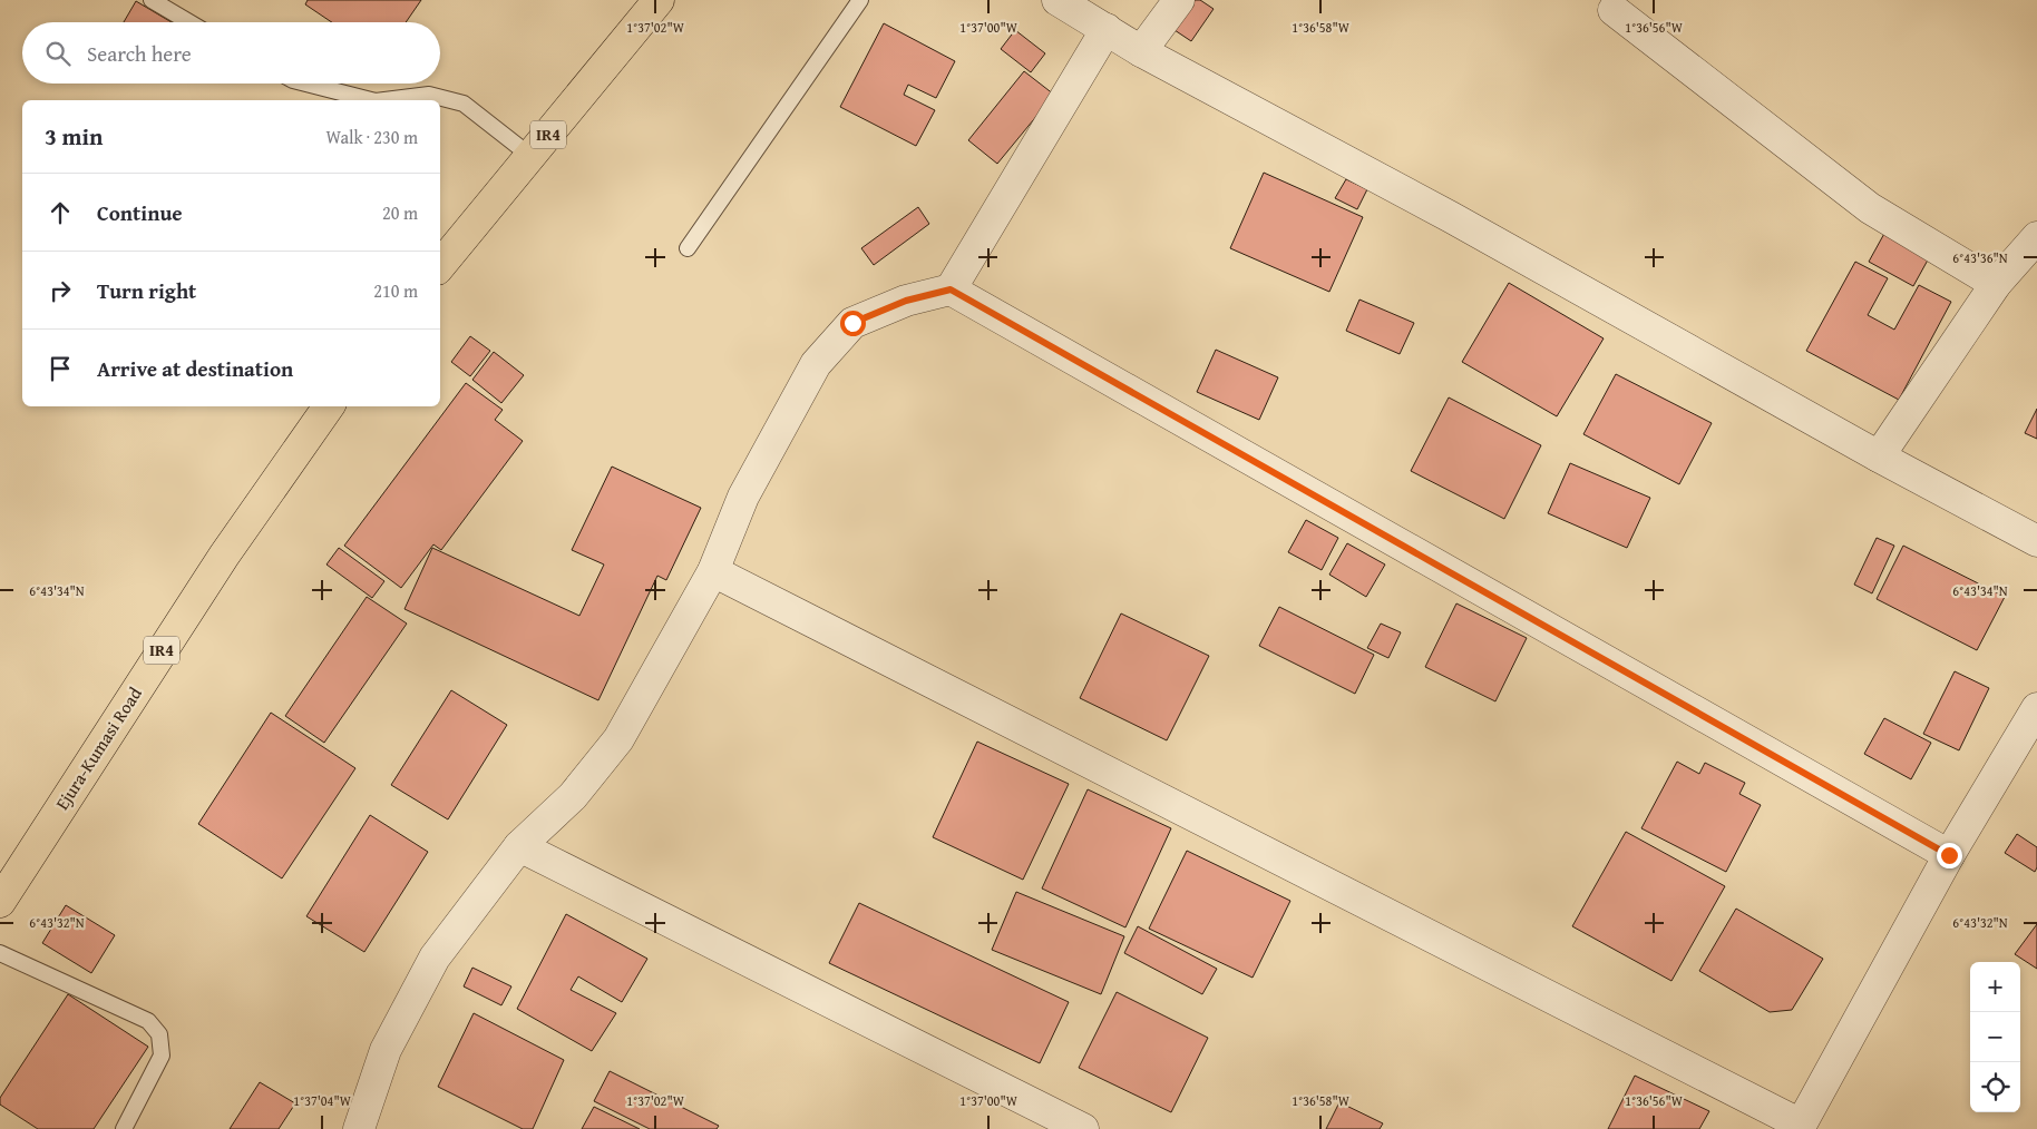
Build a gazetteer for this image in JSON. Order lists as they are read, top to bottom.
{
  "streets": {
    "main road": ["IR4", "Ejura-Kumasi Road"]
  },
  "page": {
    "search": "Search here",
    "heading": ["3 min", "Walk · 230 m"],
    "list": [
      ["Continue", "20 m"],
      ["Turn right", "210 m"],
      "Arrive at destination"
    ],
    "map_buttons": ["+", "−"]
  },
  "coordinates": [
    "1°37'02\"W",
    "1°37'00\"W",
    "1°36'58\"W",
    "1°36'56\"W",
    "6°43'36\"N",
    "6°43'34\"N",
    "6°43'32\"N",
    "1°37'04\"W"
  ]
}
